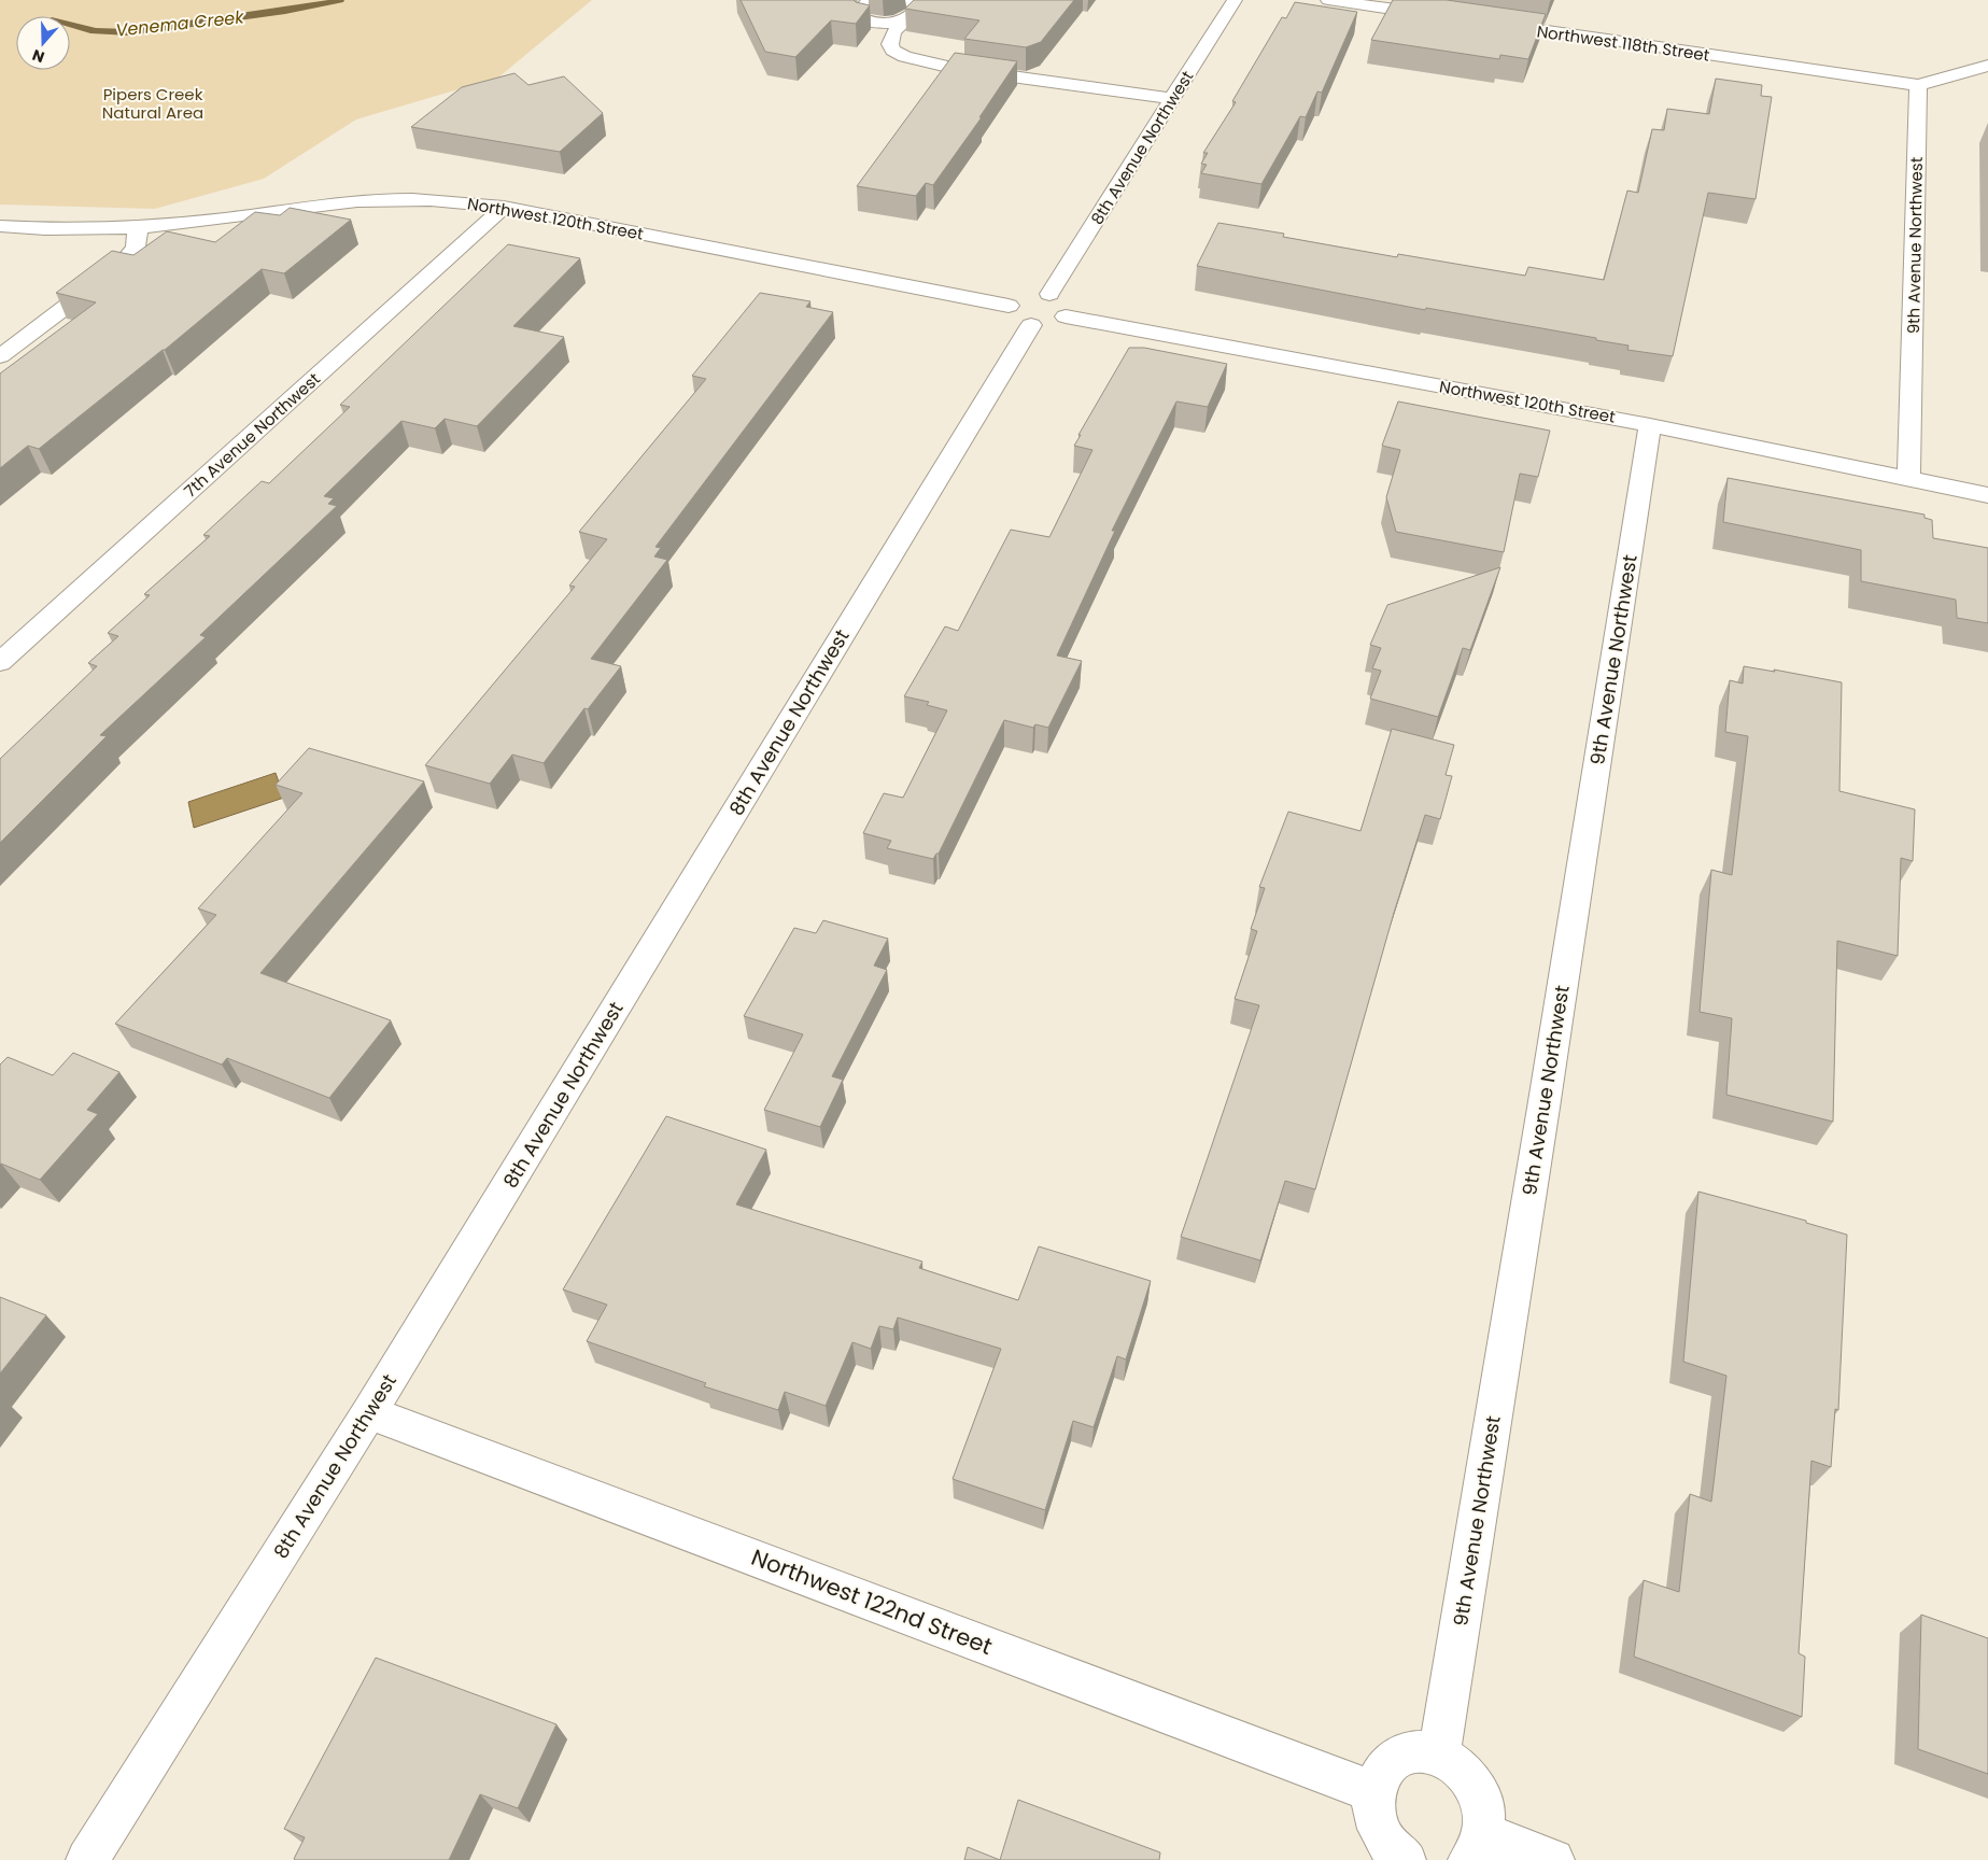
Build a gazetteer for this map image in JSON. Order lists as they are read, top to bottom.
{
  "streets": {
    "street": [
      "Northwest 118th Street",
      "8th Avenue Northwest",
      "Northwest 120th Street",
      "9th Avenue Northwest",
      "7th Avenue Northwest",
      "Northwest 122nd Street"
    ]
  },
  "crossings": [
    ["Northwest 118th Street", "9th Avenue Northwest"],
    ["8th Avenue Northwest", "Northwest 120th Street"],
    ["8th Avenue Northwest", "Northwest 122nd Street"],
    ["Northwest 120th Street", "9th Avenue Northwest"],
    ["Northwest 120th Street", "7th Avenue Northwest"]
  ],
  "water": ["Venema Creek"],
  "parks": ["Pipers Creek Natural Area"],
  "north": "bottom"
}
